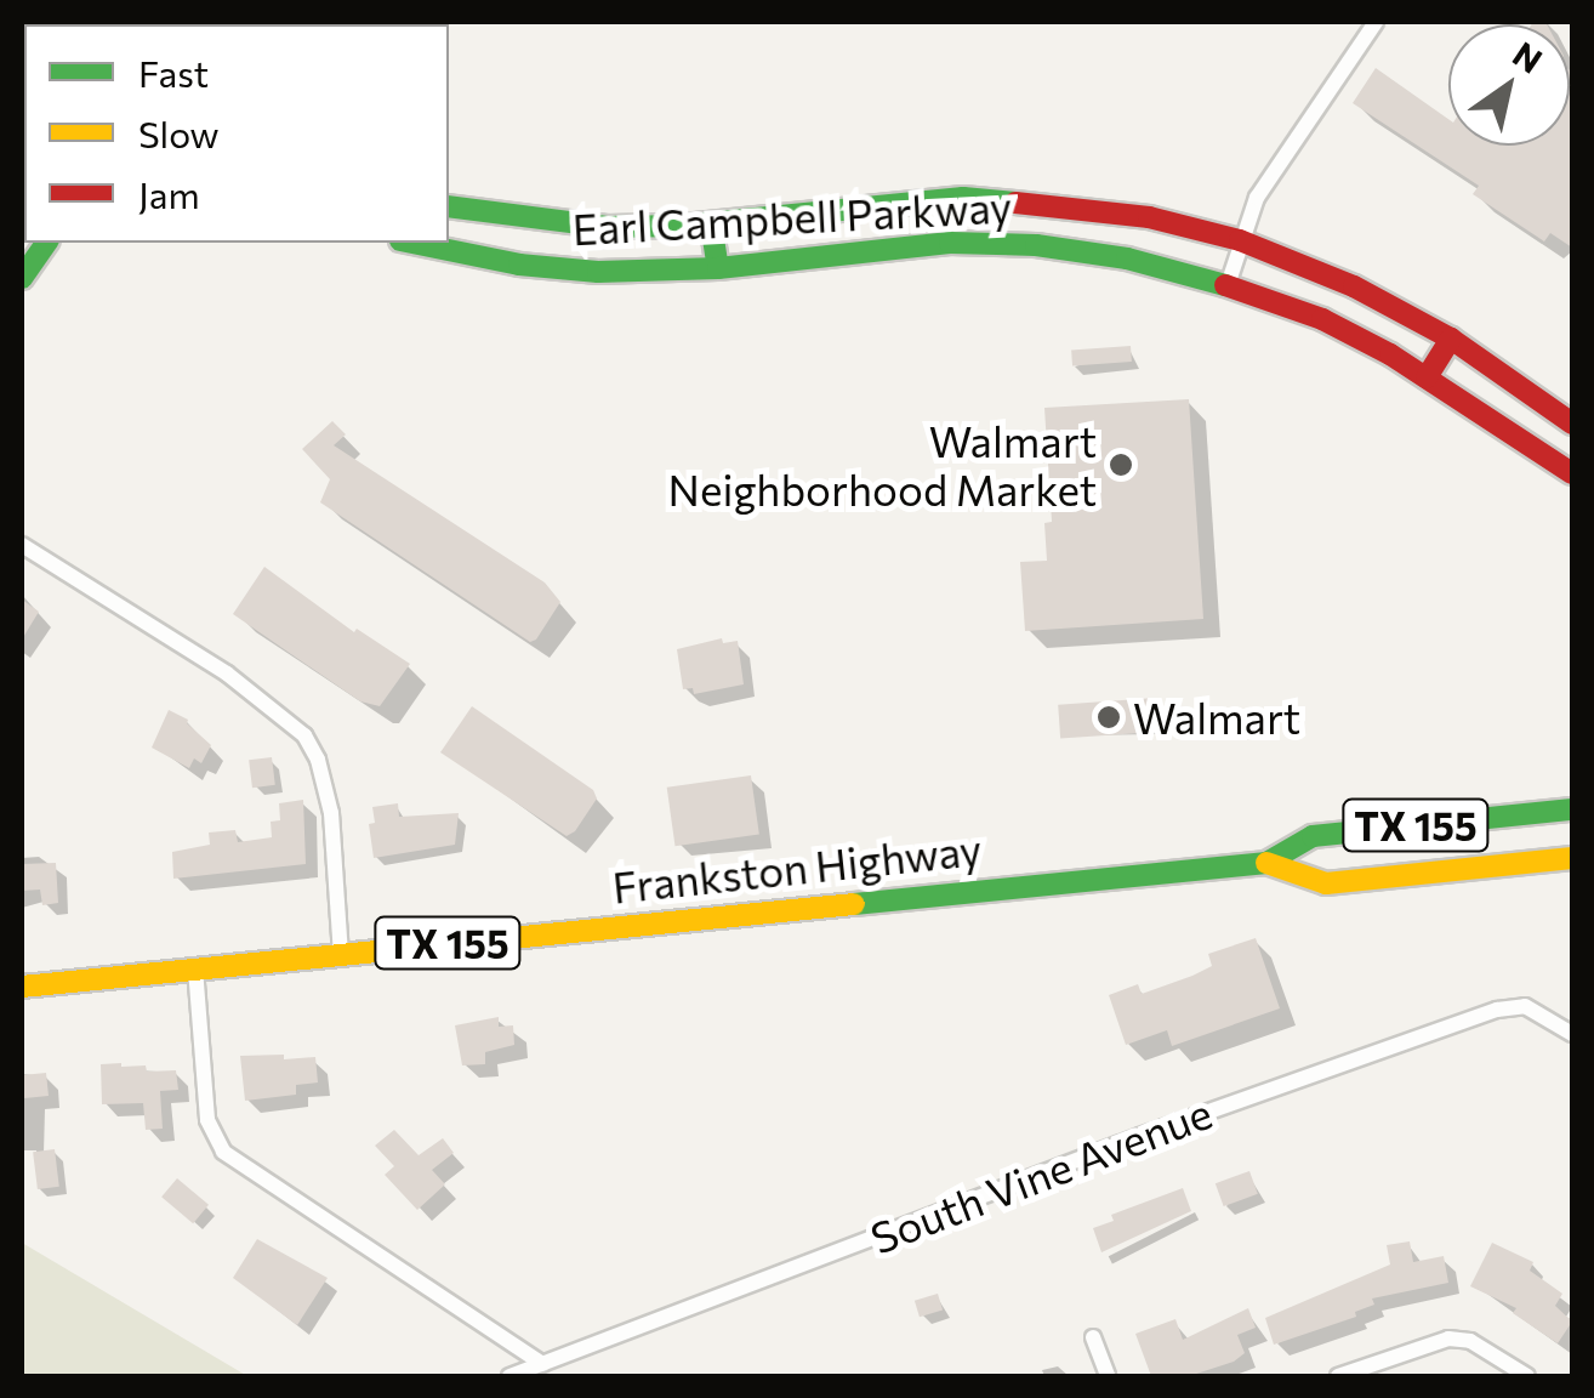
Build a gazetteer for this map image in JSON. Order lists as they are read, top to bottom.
{
  "streets": {
    "main road": ["Earl Campbell Parkway", "TX 155", "Frankston Highway"],
    "street": ["South Vine Avenue"]
  },
  "crossings": [
    ["TX 155", "Frankston Highway"]
  ],
  "places": ["Walmart Neighborhood Market", "Walmart"],
  "legend": ["Fast", "Slow", "Jam"],
  "north": "top right"
}
